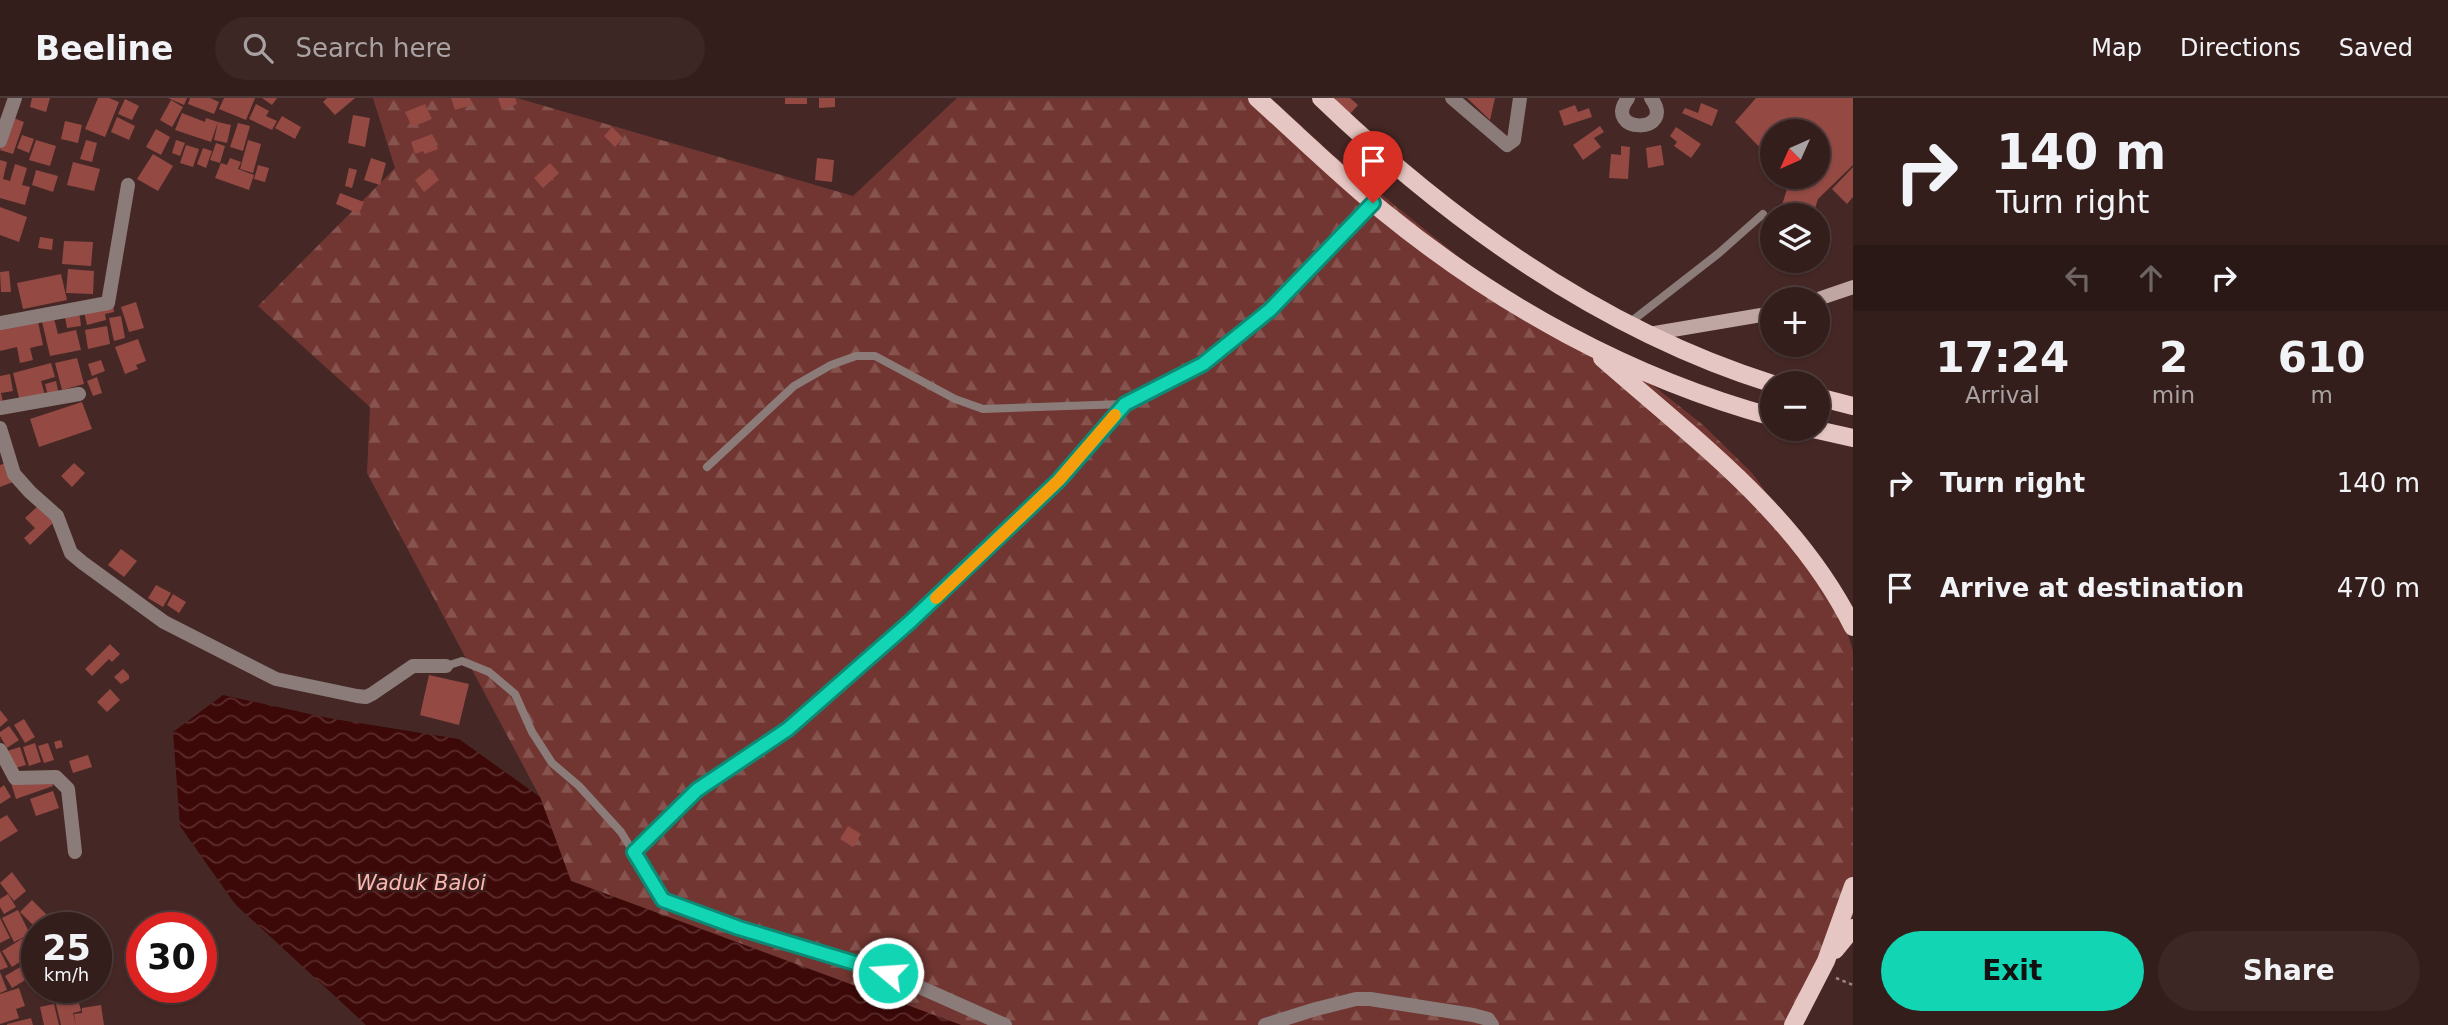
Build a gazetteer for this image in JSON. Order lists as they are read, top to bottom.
{
  "water": ["Waduk Baloi"],
  "north": "bottom left",
  "page": {
    "header": "Beeline",
    "search": "Search here",
    "nav": ["Map", "Directions", "Saved"],
    "turn": ["140 m", "Turn right"],
    "map_buttons": ["+", "−"],
    "eta": [
      "17:24",
      "Arrival",
      "2",
      "min",
      "610",
      "m"
    ],
    "list": [
      {
        "name": "Turn right",
        "value": "140 m"
      },
      {
        "name": "Arrive at destination",
        "value": "470 m"
      }
    ],
    "speed": "25 km/h",
    "limit": "30",
    "buttons": ["Exit", "Share"]
  }
}
